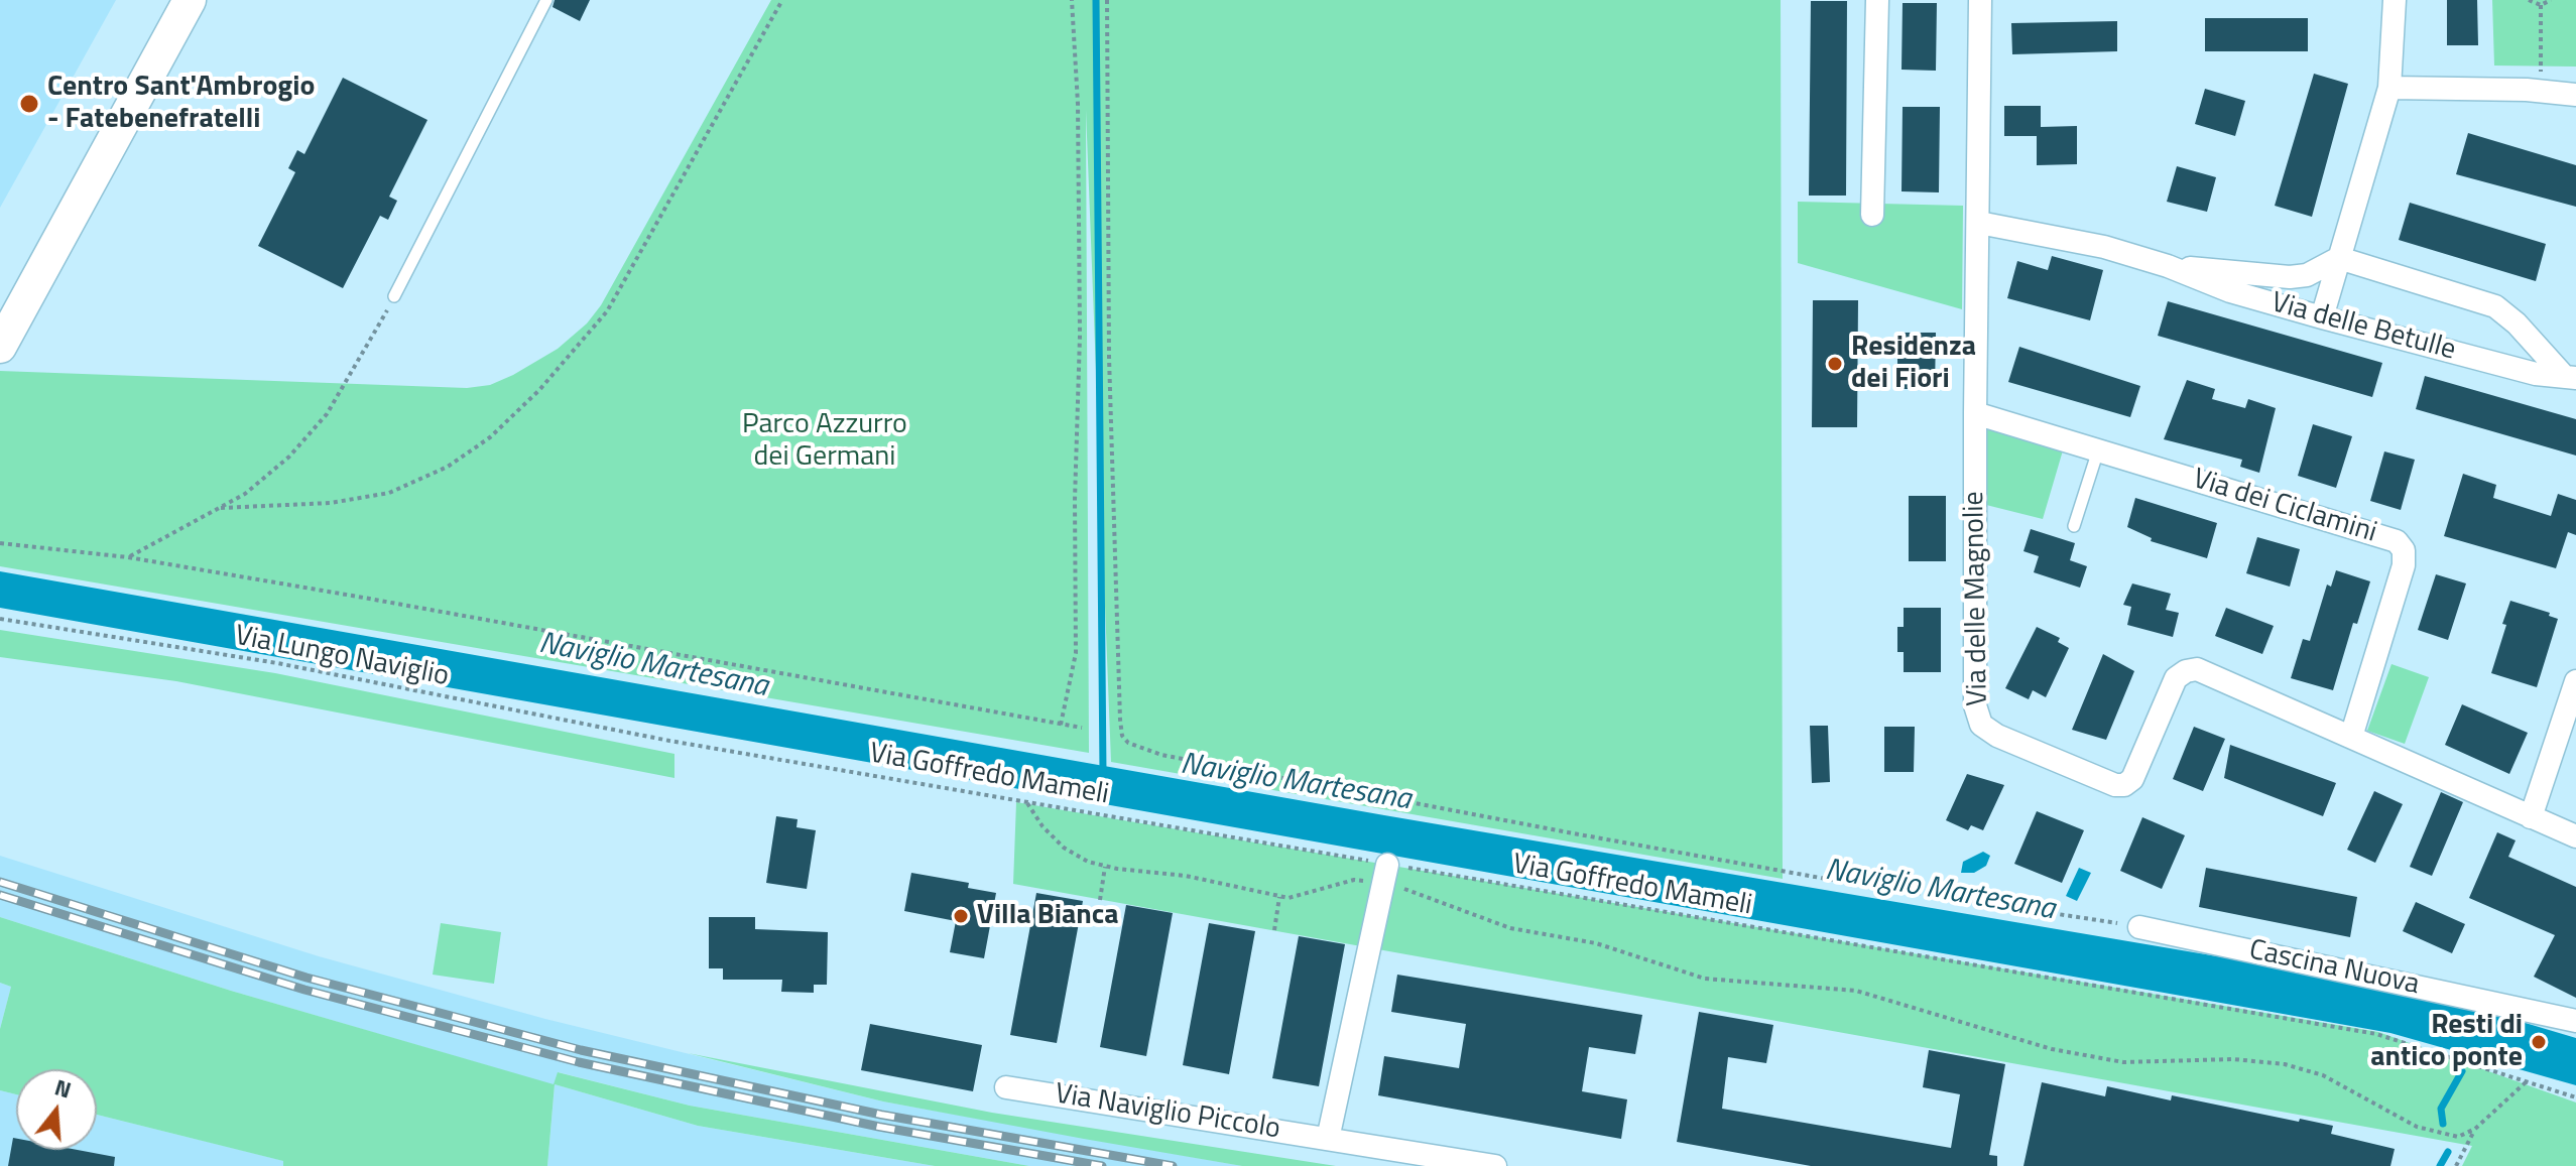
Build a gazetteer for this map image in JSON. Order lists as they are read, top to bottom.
{
  "streets": {
    "street": [
      "Via delle Betulle",
      "Via dei Ciclamini",
      "Via delle Magnolie",
      "Cascina Nuova",
      "Via Naviglio Piccolo"
    ],
    "path": ["Via Lungo Naviglio", "Via Goffredo Mameli"]
  },
  "crossings": [
    ["Via delle Betulle", "Via delle Magnolie"],
    ["Via dei Ciclamini", "Via delle Magnolie"],
    ["Via Lungo Naviglio", "Via Goffredo Mameli"]
  ],
  "water": ["Naviglio Martesana"],
  "parks": ["Parco Azzurro dei Germani"],
  "places": [
    "Centro Sant'Ambrogio - Fatebenefratelli",
    "Residenza dei Fiori",
    "Villa Bianca",
    "Resti di antico ponte"
  ],
  "north": "top"
}
